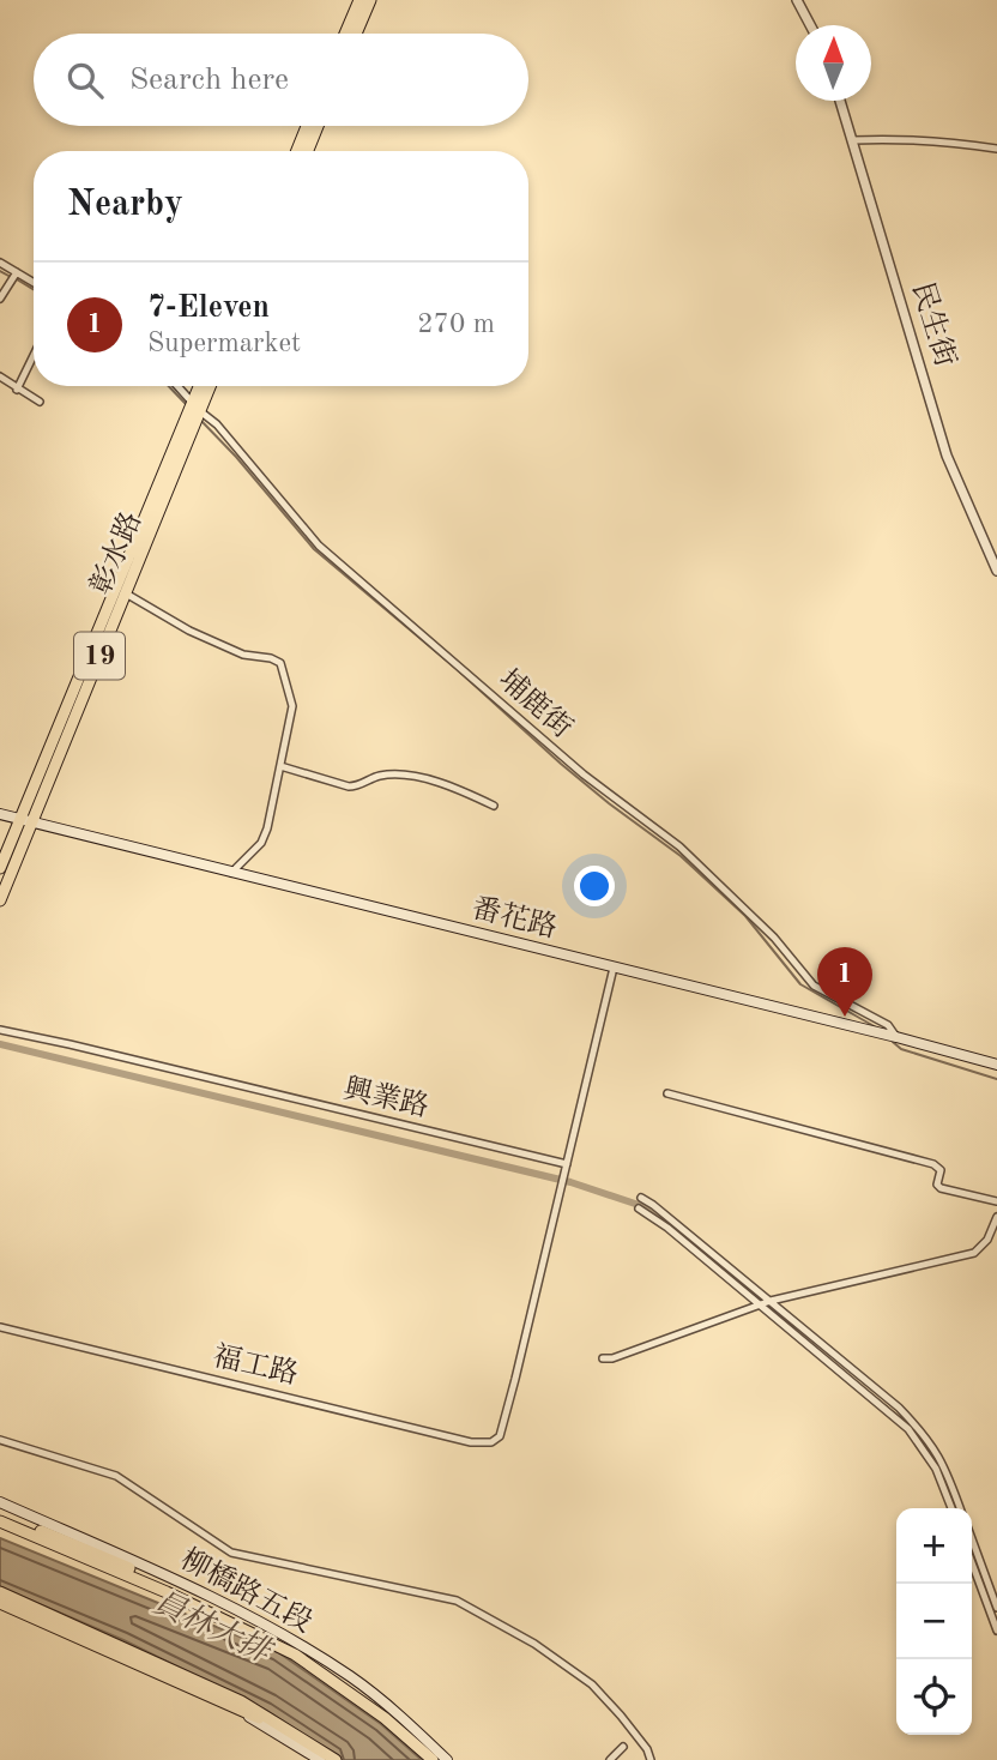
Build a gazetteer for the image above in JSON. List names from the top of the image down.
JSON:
{
  "streets": {
    "main road": [
      "彰水路",
      "19",
      "番花路",
      "柳橋路五段"
    ],
    "street": [
      "民生街",
      "埔鹿街",
      "興業路",
      "福工路"
    ]
  },
  "crossings": [
    ["彰水路", "19"],
    ["彰水路", "埔鹿街"],
    ["彰水路", "番花路"],
    ["19", "埔鹿街"],
    ["埔鹿街", "番花路"],
    ["興業路", "福工路"]
  ],
  "water": ["員林大排"],
  "north": "top",
  "page": {
    "search": "Search here",
    "heading": "Nearby",
    "list": [
      {
        "mark": "1",
        "name": "7-Eleven",
        "note": "Supermarket",
        "value": "270 m"
      }
    ],
    "pins": "1",
    "map_buttons": ["+", "−"]
  }
}
